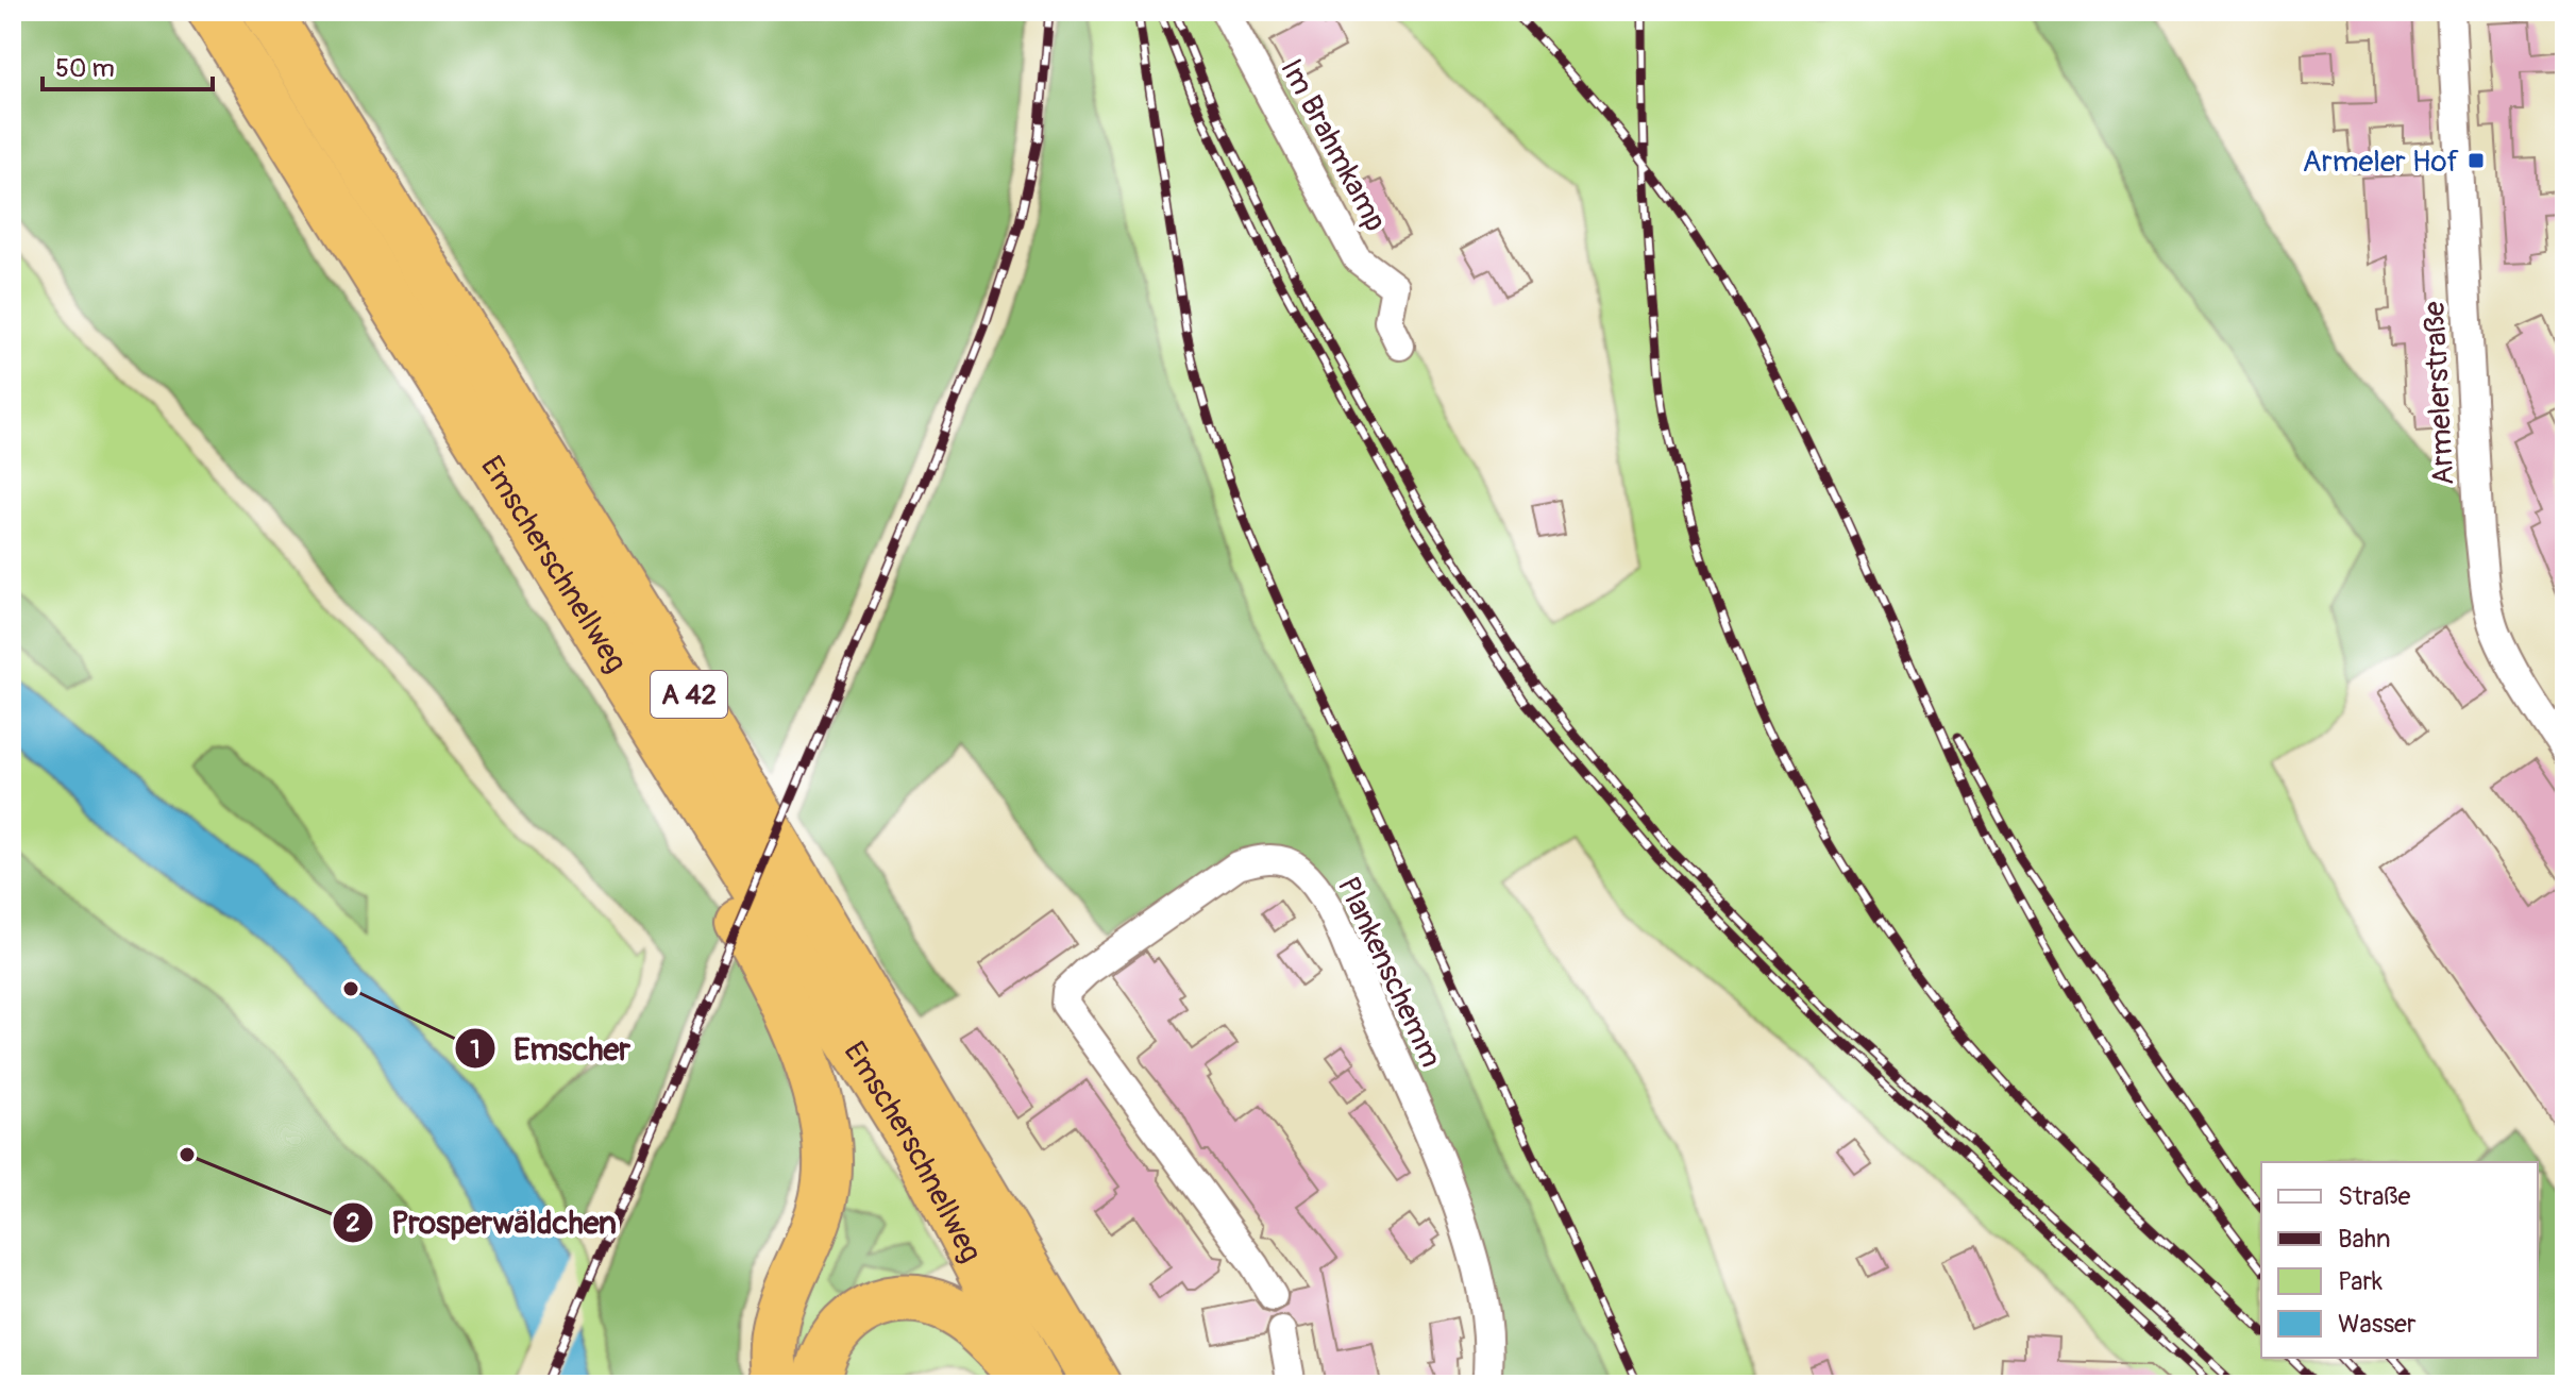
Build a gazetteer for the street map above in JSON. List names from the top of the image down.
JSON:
{
  "streets": {
    "highway": ["Emscherschnellweg", "A 42"],
    "street": ["Im Brahmkamp", "Armelerstraße", "Plankenschemm"]
  },
  "places": {
    "transit": ["Armeler Hof"],
    "other": ["Emscher", "Prosperwäldchen"]
  },
  "legend": [
    "Straße",
    "Bahn",
    "Park",
    "Wasser"
  ],
  "scale_bar": "50 m"
}
